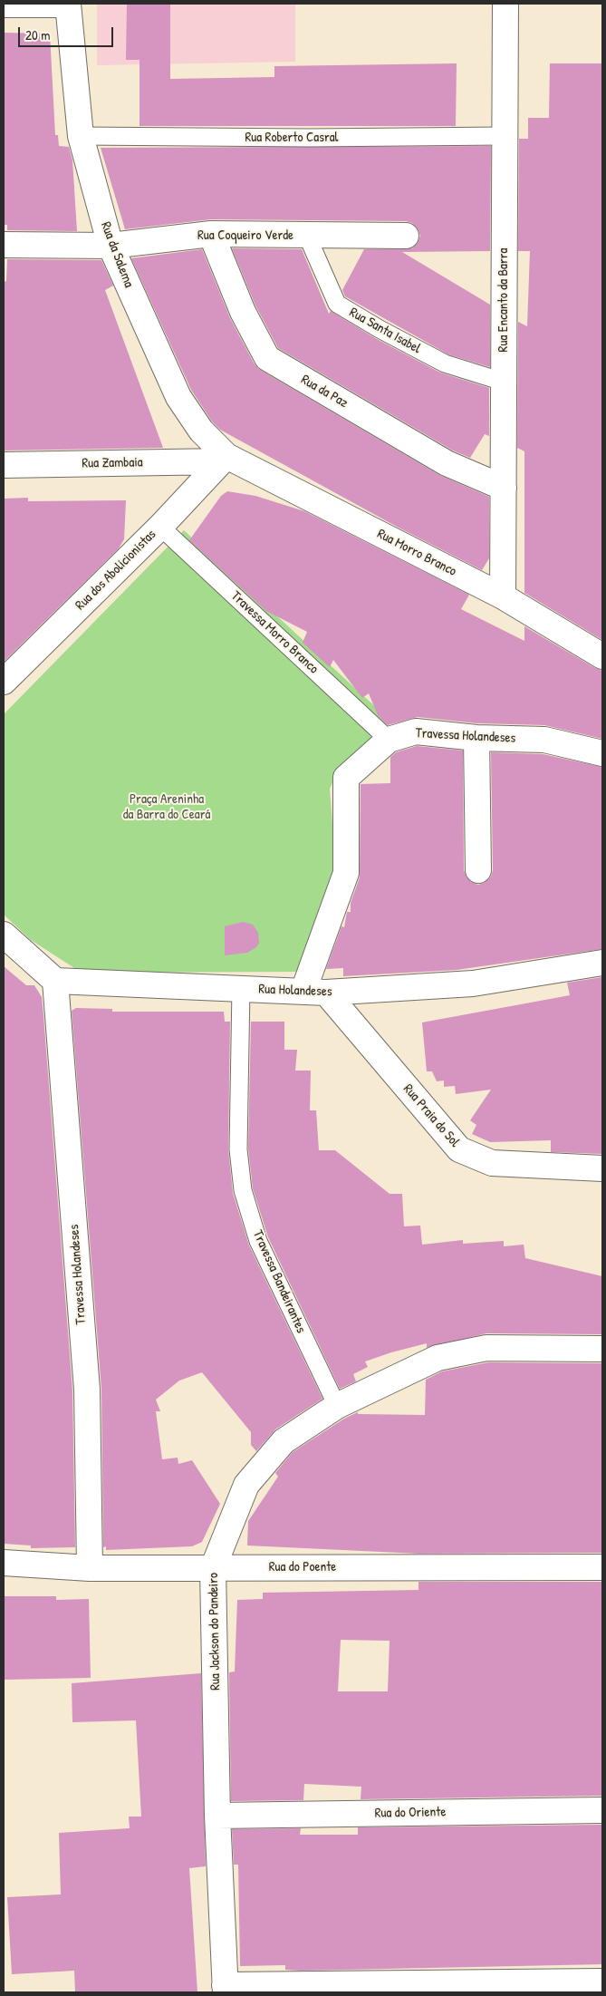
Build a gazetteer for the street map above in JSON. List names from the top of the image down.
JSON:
{
  "streets": {
    "street": [
      "Rua Coqueiro Verde",
      "Rua da Salema",
      "Rua Encanto da Barra",
      "Rua da Paz",
      "Rua Zambaia",
      "Rua Morro Branco",
      "Rua dos Abolicionistas",
      "Travessa Holandeses",
      "Rua Holandeses",
      "Rua Praia do Sol",
      "Rua do Poente",
      "Rua Jackson do Pandeiro",
      "Rua do Oriente"
    ],
    "lane": [
      "Rua Roberto Casral",
      "Rua Santa Isabel",
      "Travessa Morro Branco",
      "Travessa Bandeirantes"
    ]
  },
  "crossings": [
    ["Rua Roberto Casral", "Rua da Salema"],
    ["Rua Roberto Casral", "Rua Encanto da Barra"],
    ["Rua Coqueiro Verde", "Rua da Salema"],
    ["Rua Coqueiro Verde", "Rua Santa Isabel"],
    ["Rua Coqueiro Verde", "Rua da Paz"],
    ["Rua da Salema", "Rua Zambaia"],
    ["Rua da Salema", "Rua Morro Branco"],
    ["Rua da Salema", "Rua dos Abolicionistas"],
    ["Rua Encanto da Barra", "Rua Santa Isabel"],
    ["Rua Encanto da Barra", "Rua da Paz"],
    ["Rua Encanto da Barra", "Rua Morro Branco"],
    ["Rua Zambaia", "Rua Morro Branco"],
    ["Rua Zambaia", "Rua dos Abolicionistas"],
    ["Rua Morro Branco", "Rua dos Abolicionistas"],
    ["Rua dos Abolicionistas", "Travessa Morro Branco"],
    ["Travessa Morro Branco", "Travessa Holandeses"],
    ["Travessa Holandeses", "Rua Holandeses"],
    ["Travessa Holandeses", "Rua Praia do Sol"],
    ["Travessa Holandeses", "Rua do Poente"],
    ["Rua Holandeses", "Rua Praia do Sol"],
    ["Rua Holandeses", "Travessa Bandeirantes"],
    ["Travessa Bandeirantes", "Rua Jackson do Pandeiro"],
    ["Rua do Poente", "Rua Jackson do Pandeiro"],
    ["Rua Jackson do Pandeiro", "Rua do Oriente"]
  ],
  "parks": ["Praça Areninha da Barra do Ceará"],
  "scale_bar": "20 m"
}
